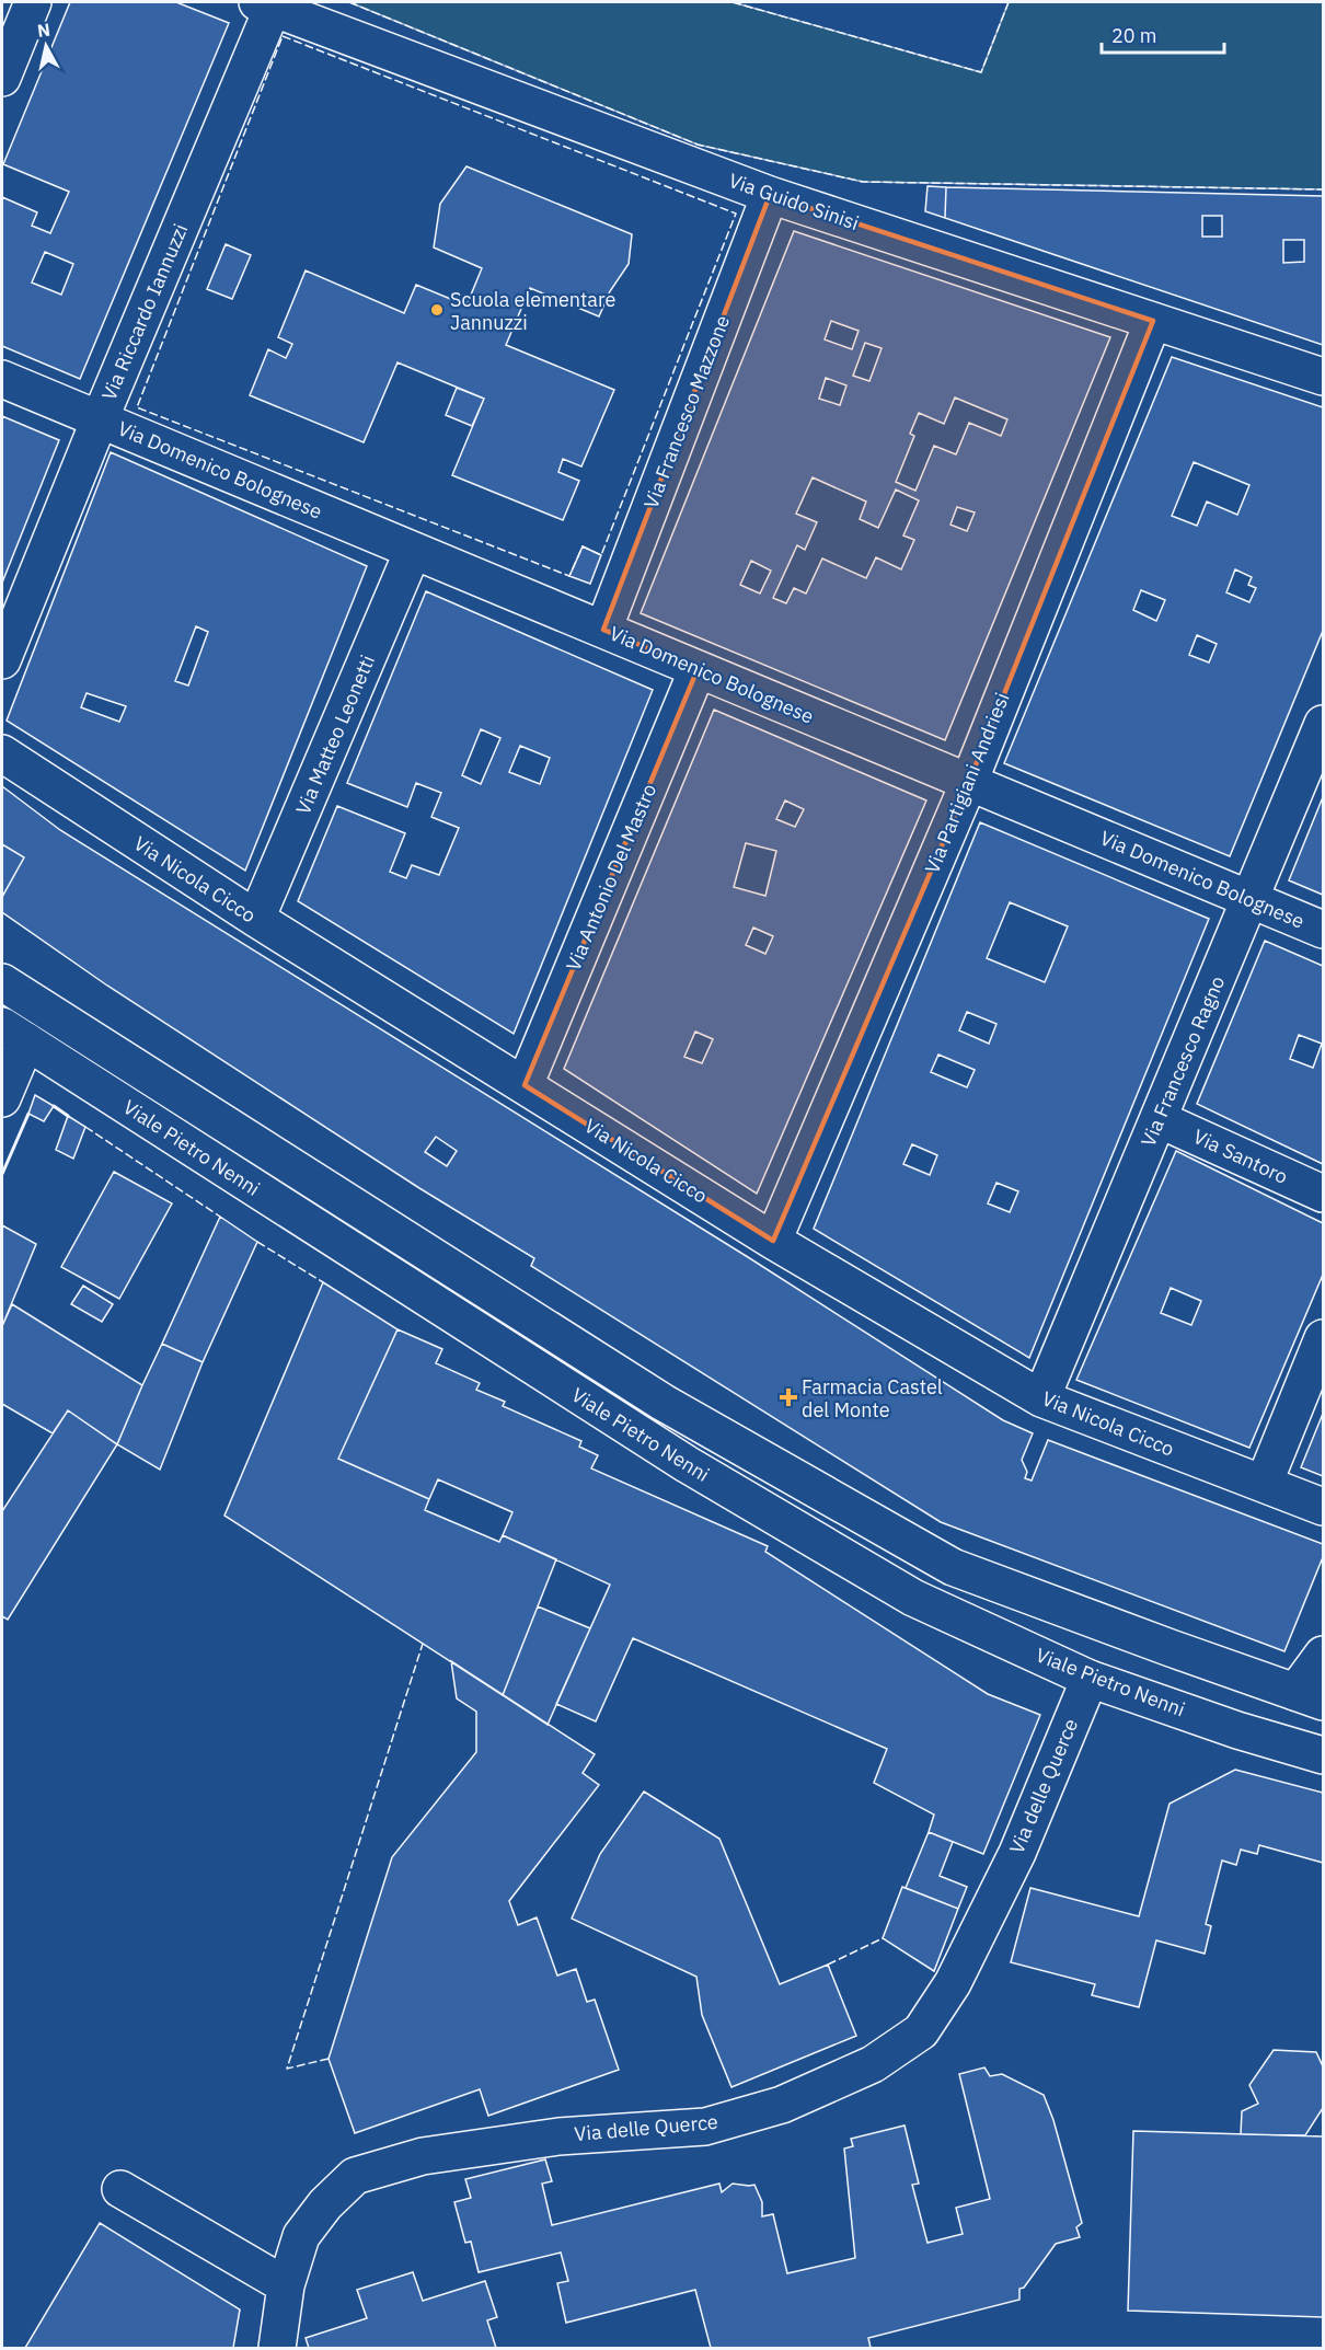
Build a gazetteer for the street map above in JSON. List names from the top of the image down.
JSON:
{
  "streets": {
    "street": [
      "Via Guido Sinisi",
      "Via Riccardo Iannuzzi",
      "Via Francesco Mazzone",
      "Via Domenico Bolognese",
      "Via Matteo Leonetti",
      "Via Partigiani Andriesi",
      "Via Antonio Del Mastro",
      "Via Nicola Cicco",
      "Via Francesco Ragno",
      "Viale Pietro Nenni",
      "Via Santoro",
      "Via delle Querce"
    ]
  },
  "crossings": [
    ["Via Guido Sinisi", "Via Riccardo Iannuzzi"],
    ["Via Guido Sinisi", "Via Francesco Mazzone"],
    ["Via Guido Sinisi", "Via Partigiani Andriesi"],
    ["Via Riccardo Iannuzzi", "Via Domenico Bolognese"],
    ["Via Francesco Mazzone", "Via Domenico Bolognese"],
    ["Via Domenico Bolognese", "Via Matteo Leonetti"],
    ["Via Domenico Bolognese", "Via Partigiani Andriesi"],
    ["Via Domenico Bolognese", "Via Antonio Del Mastro"],
    ["Via Domenico Bolognese", "Via Francesco Ragno"],
    ["Via Matteo Leonetti", "Via Nicola Cicco"],
    ["Via Partigiani Andriesi", "Via Nicola Cicco"],
    ["Via Antonio Del Mastro", "Via Nicola Cicco"],
    ["Via Nicola Cicco", "Via Francesco Ragno"],
    ["Via Francesco Ragno", "Via Santoro"],
    ["Viale Pietro Nenni", "Via delle Querce"]
  ],
  "places": {
    "other": ["Scuola elementare Jannuzzi"],
    "health": ["Farmacia Castel del Monte"]
  },
  "scale_bar": "20 m",
  "north": "top"
}
